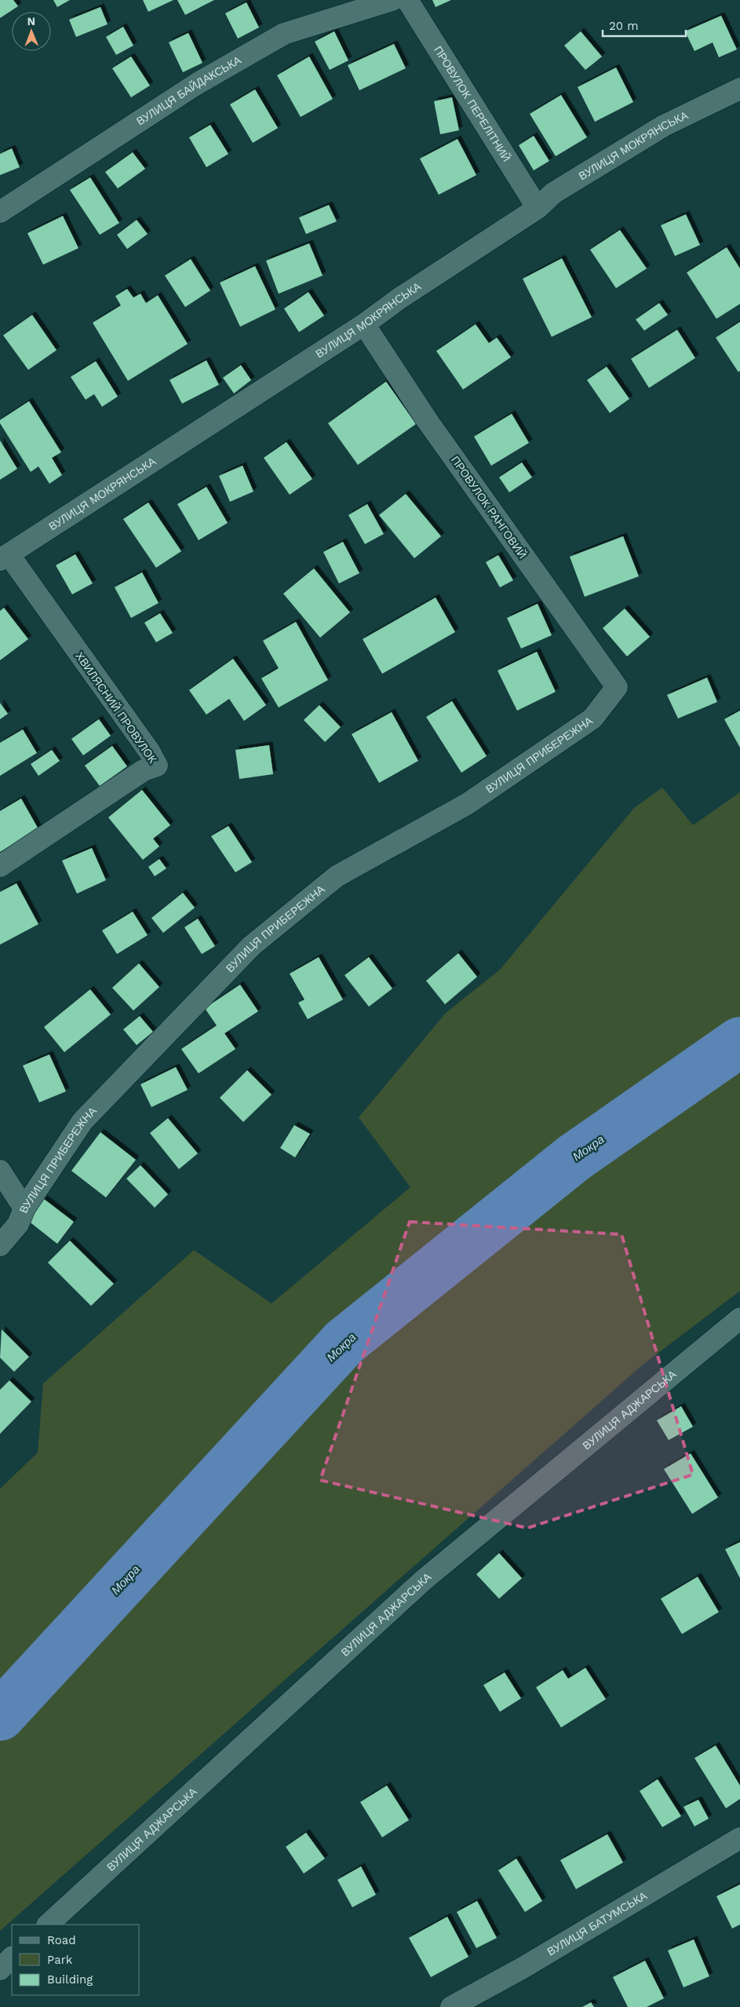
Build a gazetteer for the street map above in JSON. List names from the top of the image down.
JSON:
{
  "streets": {
    "street": [
      "ВУЛИЦЯ БАЙДАКСЬКА",
      "ПРОВУЛОК ПЕРЕЛІТНИЙ",
      "ВУЛИЦЯ МОКРЯНСЬКА",
      "ПРОВУЛОК РАНГОВИЙ",
      "ХВИЛЯСНИЙ ПРОВУЛОК",
      "ВУЛИЦЯ ПРИБЕРЕЖНА",
      "ВУЛИЦЯ АДЖАРСЬКА",
      "ВУЛИЦЯ БАТУМСЬКА"
    ]
  },
  "crossings": [
    ["ПРОВУЛОК ПЕРЕЛІТНИЙ", "ВУЛИЦЯ МОКРЯНСЬКА"],
    ["ВУЛИЦЯ МОКРЯНСЬКА", "ПРОВУЛОК РАНГОВИЙ"],
    ["ВУЛИЦЯ МОКРЯНСЬКА", "ХВИЛЯСНИЙ ПРОВУЛОК"],
    ["ПРОВУЛОК РАНГОВИЙ", "ВУЛИЦЯ ПРИБЕРЕЖНА"]
  ],
  "water": ["Мокра"],
  "legend": ["Road", "Park", "Building"],
  "scale_bar": "20 m",
  "north": "top"
}
